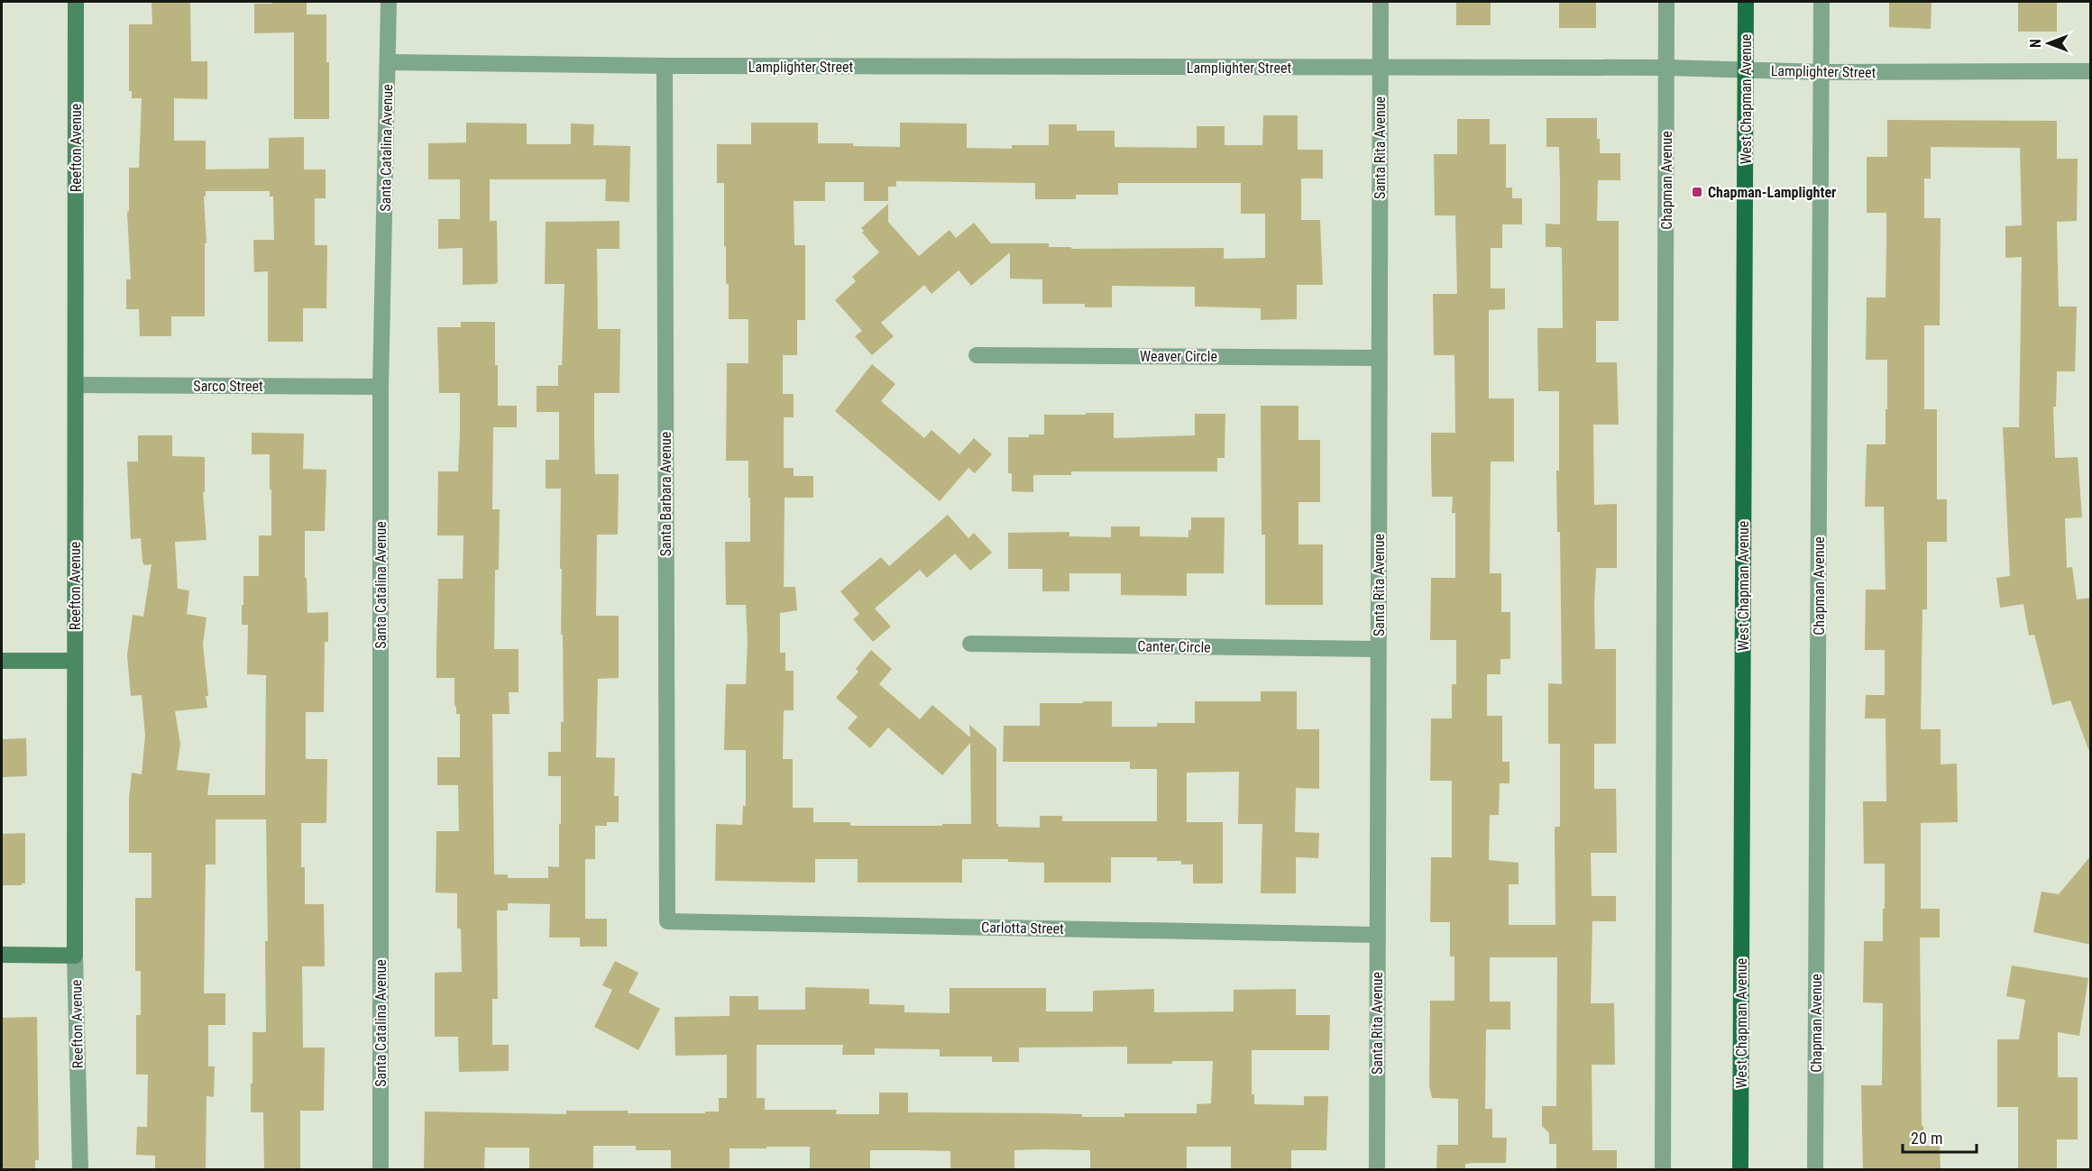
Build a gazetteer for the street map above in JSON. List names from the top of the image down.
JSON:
{
  "streets": {
    "main road": ["West Chapman Avenue"],
    "street": [
      "Lamplighter Street",
      "Reefton Avenue",
      "Santa Catalina Avenue",
      "Santa Rita Avenue",
      "Chapman Avenue",
      "Weaver Circle",
      "Sarco Street",
      "Santa Barbara Avenue",
      "Canter Circle",
      "Carlotta Street"
    ]
  },
  "crossings": [
    ["Lamplighter Street", "West Chapman Avenue"],
    ["Lamplighter Street", "Santa Catalina Avenue"],
    ["Lamplighter Street", "Santa Rita Avenue"],
    ["Lamplighter Street", "Chapman Avenue"],
    ["Lamplighter Street", "Santa Barbara Avenue"],
    ["Reefton Avenue", "Sarco Street"],
    ["Santa Catalina Avenue", "Sarco Street"],
    ["Santa Rita Avenue", "Weaver Circle"],
    ["Santa Rita Avenue", "Canter Circle"],
    ["Santa Rita Avenue", "Carlotta Street"],
    ["Santa Barbara Avenue", "Carlotta Street"]
  ],
  "places": {
    "transit": ["Chapman-Lamplighter"]
  },
  "scale_bar": "20 m",
  "north": "left"
}
